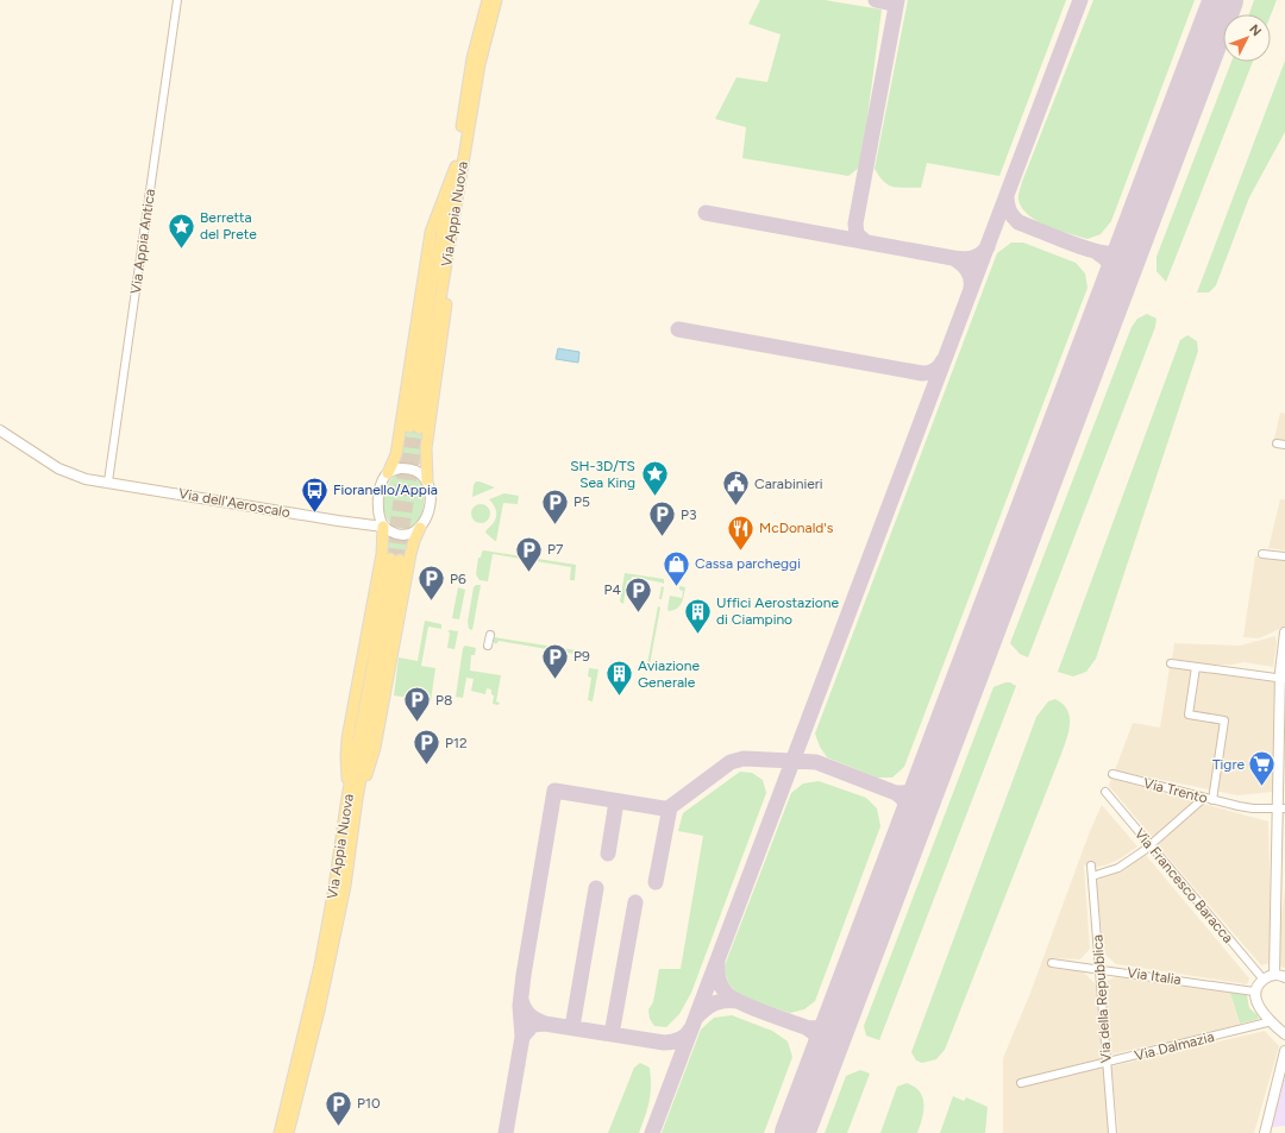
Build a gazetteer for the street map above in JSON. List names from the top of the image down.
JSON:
{
  "streets": {
    "main road": ["Via Appia Nuova"],
    "street": [
      "Via Appia Antica",
      "Via dell'Aeroscalo",
      "Via Trento",
      "Via Francesco Baracca",
      "Via Italia",
      "Via della Repubblica",
      "Via Dalmazia"
    ]
  },
  "crossings": [
    ["Via Appia Antica", "Via dell'Aeroscalo"],
    ["Via Italia", "Via della Repubblica"],
    ["Via della Repubblica", "Via Dalmazia"]
  ],
  "places": {
    "place": ["Berretta del Prete", "SH-3D/TS Sea King"],
    "public building": ["Carabinieri"],
    "bus stop": ["Fioranello/Appia"],
    "parking": [
      "P5",
      "P3",
      "P7",
      "P6",
      "P4",
      "P9",
      "P8",
      "P12",
      "P10"
    ],
    "restaurant": ["McDonald's"],
    "shop": ["Cassa parcheggi"],
    "building": ["Uffici Aerostazione di Ciampino", "Aviazione Generale"],
    "supermarket": ["Tigre"]
  },
  "north": "top right"
}
